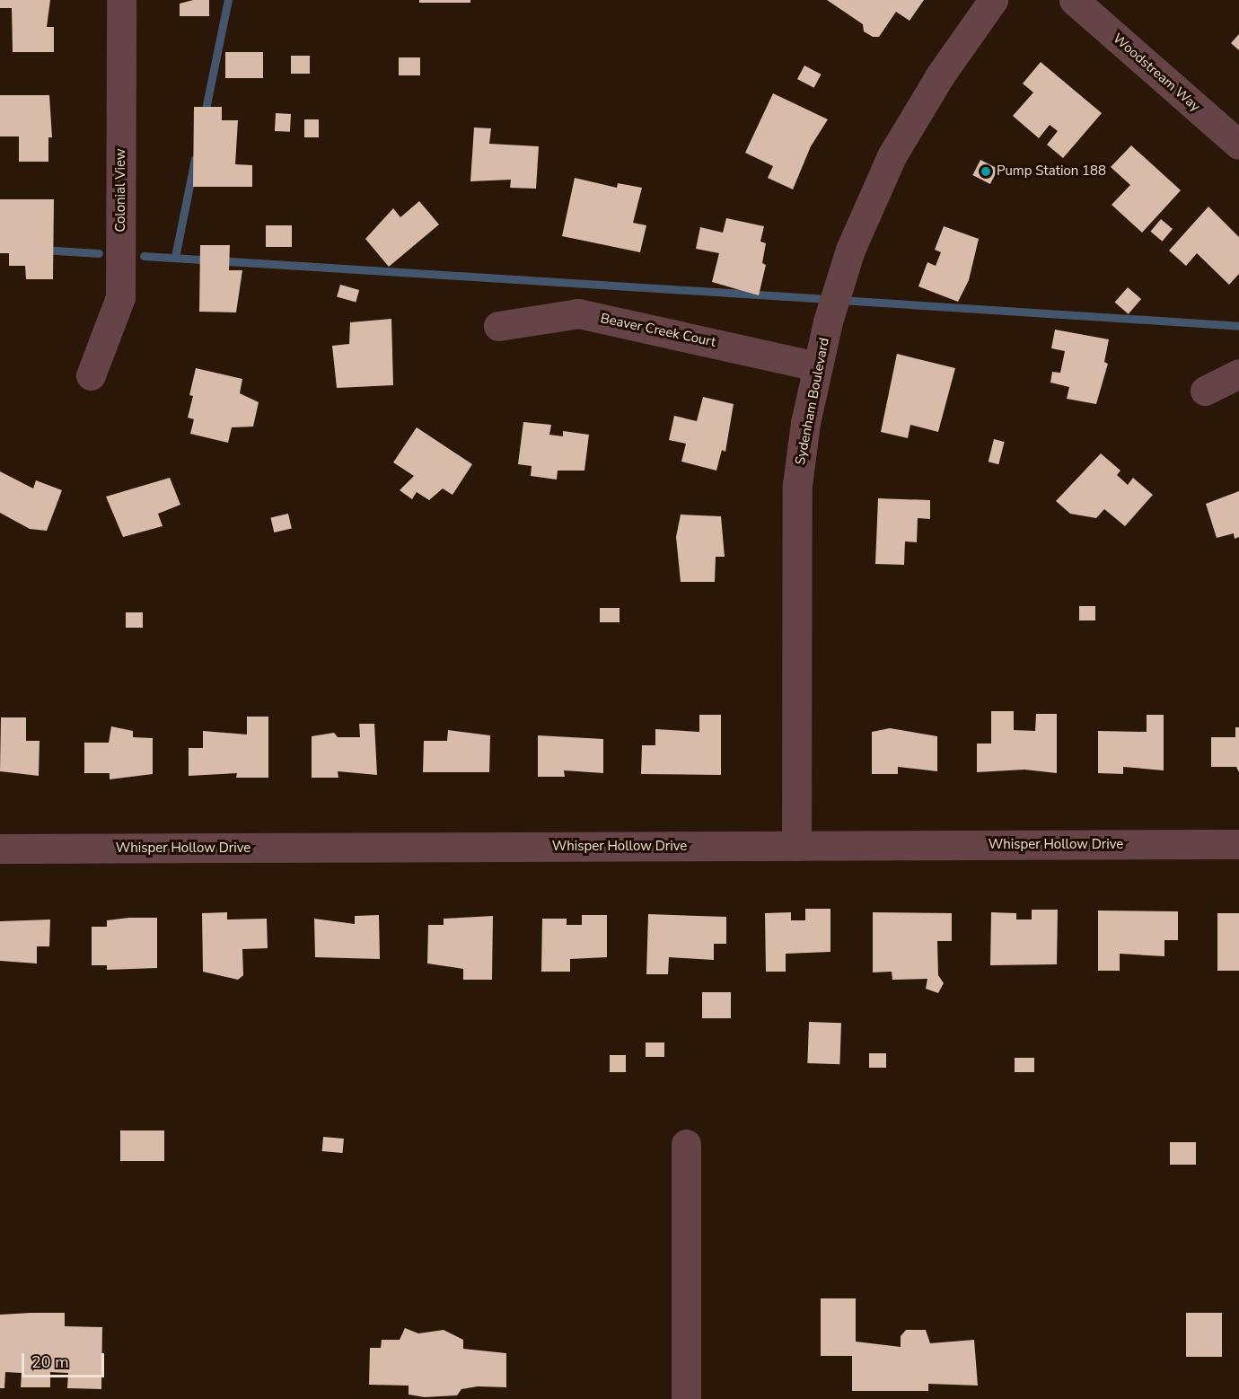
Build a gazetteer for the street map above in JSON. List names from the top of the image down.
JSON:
{
  "streets": {
    "street": [
      "Woodstream Way",
      "Colonial View",
      "Beaver Creek Court",
      "Sydenham Boulevard",
      "Whisper Hollow Drive"
    ]
  },
  "crossings": [
    ["Beaver Creek Court", "Sydenham Boulevard"],
    ["Sydenham Boulevard", "Whisper Hollow Drive"]
  ],
  "places": ["Pump Station 188"],
  "scale_bar": "20 m"
}
